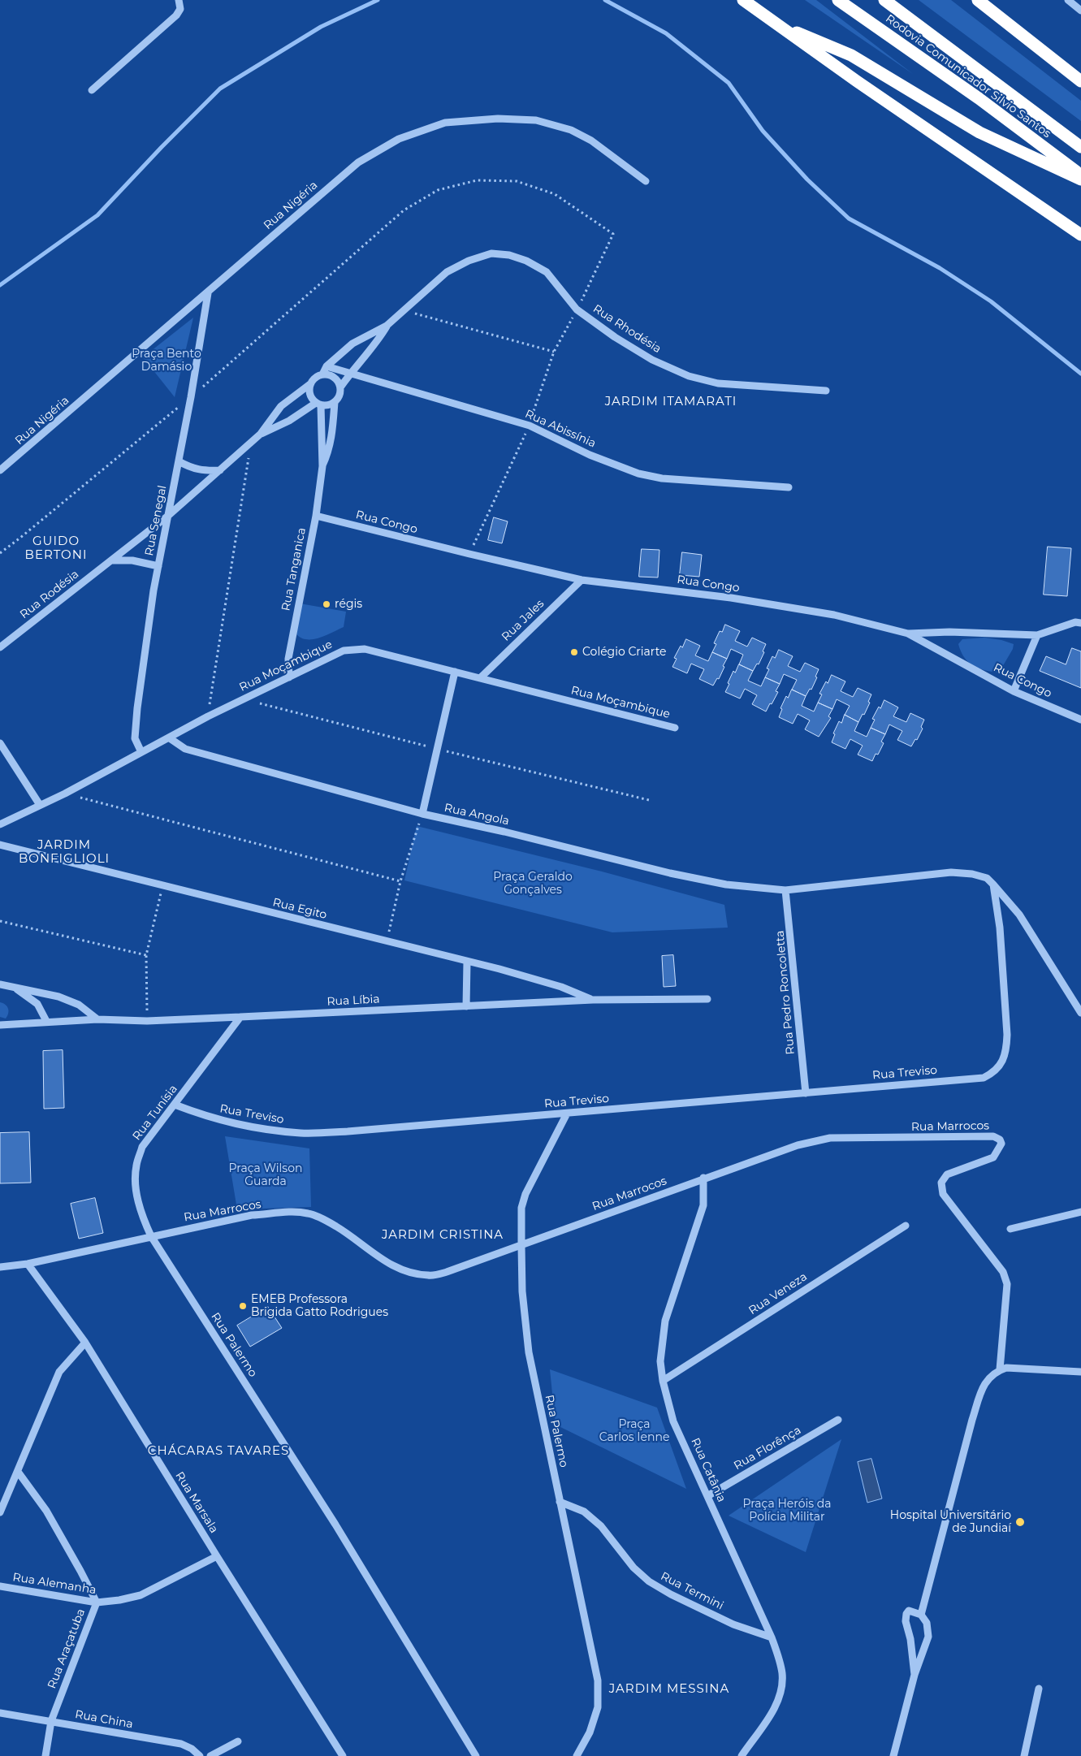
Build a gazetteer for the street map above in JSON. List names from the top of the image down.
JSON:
{
  "streets": {
    "highway": ["Rodovia Comunicador Silvio Santos"],
    "street": [
      "Rua Nigéria",
      "Rua Rhodésia",
      "Rua Abissínia",
      "Rua Senegal",
      "Rua Congo",
      "Rua Tanganica",
      "Rua Rodésia",
      "Rua Jales",
      "Rua Moçambique",
      "Rua Angola",
      "Rua Egito",
      "Rua Pedro Roncoletta",
      "Rua Líbia",
      "Rua Treviso",
      "Rua Tunísia",
      "Rua Marrocos",
      "Rua Veneza",
      "Rua Palermo",
      "Rua Florênça",
      "Rua Catânia",
      "Rua Marsala",
      "Rua Alemanha",
      "Rua Termini",
      "Rua Araçatuba",
      "Rua China"
    ]
  },
  "crossings": [
    ["Rua Nigéria", "Rua Senegal"],
    ["Rua Senegal", "Rua Rodésia"],
    ["Rua Senegal", "Rua Moçambique"],
    ["Rua Congo", "Rua Tanganica"],
    ["Rua Congo", "Rua Jales"],
    ["Rua Tanganica", "Rua Rodésia"],
    ["Rua Tanganica", "Rua Moçambique"],
    ["Rua Jales", "Rua Moçambique"],
    ["Rua Moçambique", "Rua Angola"],
    ["Rua Angola", "Rua Pedro Roncoletta"],
    ["Rua Angola", "Rua Treviso"],
    ["Rua Egito", "Rua Líbia"],
    ["Rua Pedro Roncoletta", "Rua Treviso"],
    ["Rua Líbia", "Rua Tunísia"],
    ["Rua Treviso", "Rua Tunísia"],
    ["Rua Treviso", "Rua Palermo"],
    ["Rua Tunísia", "Rua Marrocos"],
    ["Rua Tunísia", "Rua Palermo"],
    ["Rua Marrocos", "Rua Palermo"],
    ["Rua Marrocos", "Rua Catânia"],
    ["Rua Marrocos", "Rua Marsala"],
    ["Rua Veneza", "Rua Catânia"],
    ["Rua Palermo", "Rua Termini"],
    ["Rua Florênça", "Rua Catânia"],
    ["Rua Catânia", "Rua Termini"],
    ["Rua Marsala", "Rua Alemanha"],
    ["Rua Alemanha", "Rua Araçatuba"],
    ["Rua Araçatuba", "Rua China"]
  ],
  "districts": [
    "JARDIM ITAMARATI",
    "GUIDO BERTONI",
    "JARDIM BONFIGLIOLI",
    "JARDIM CRISTINA",
    "CHÁCARAS TAVARES",
    "JARDIM MESSINA"
  ],
  "parks": [
    "Praça Bento Damásio",
    "Praça Geraldo Gonçalves",
    "Praça Wilson Guarda",
    "Praça Carlos Ienne",
    "Praça Heróis da Polícia Militar"
  ],
  "places": [
    "régis",
    "Colégio Criarte",
    "EMEB Professora Brigida Gatto Rodrigues",
    "Hospital Universitário de Jundiaí"
  ]
}
